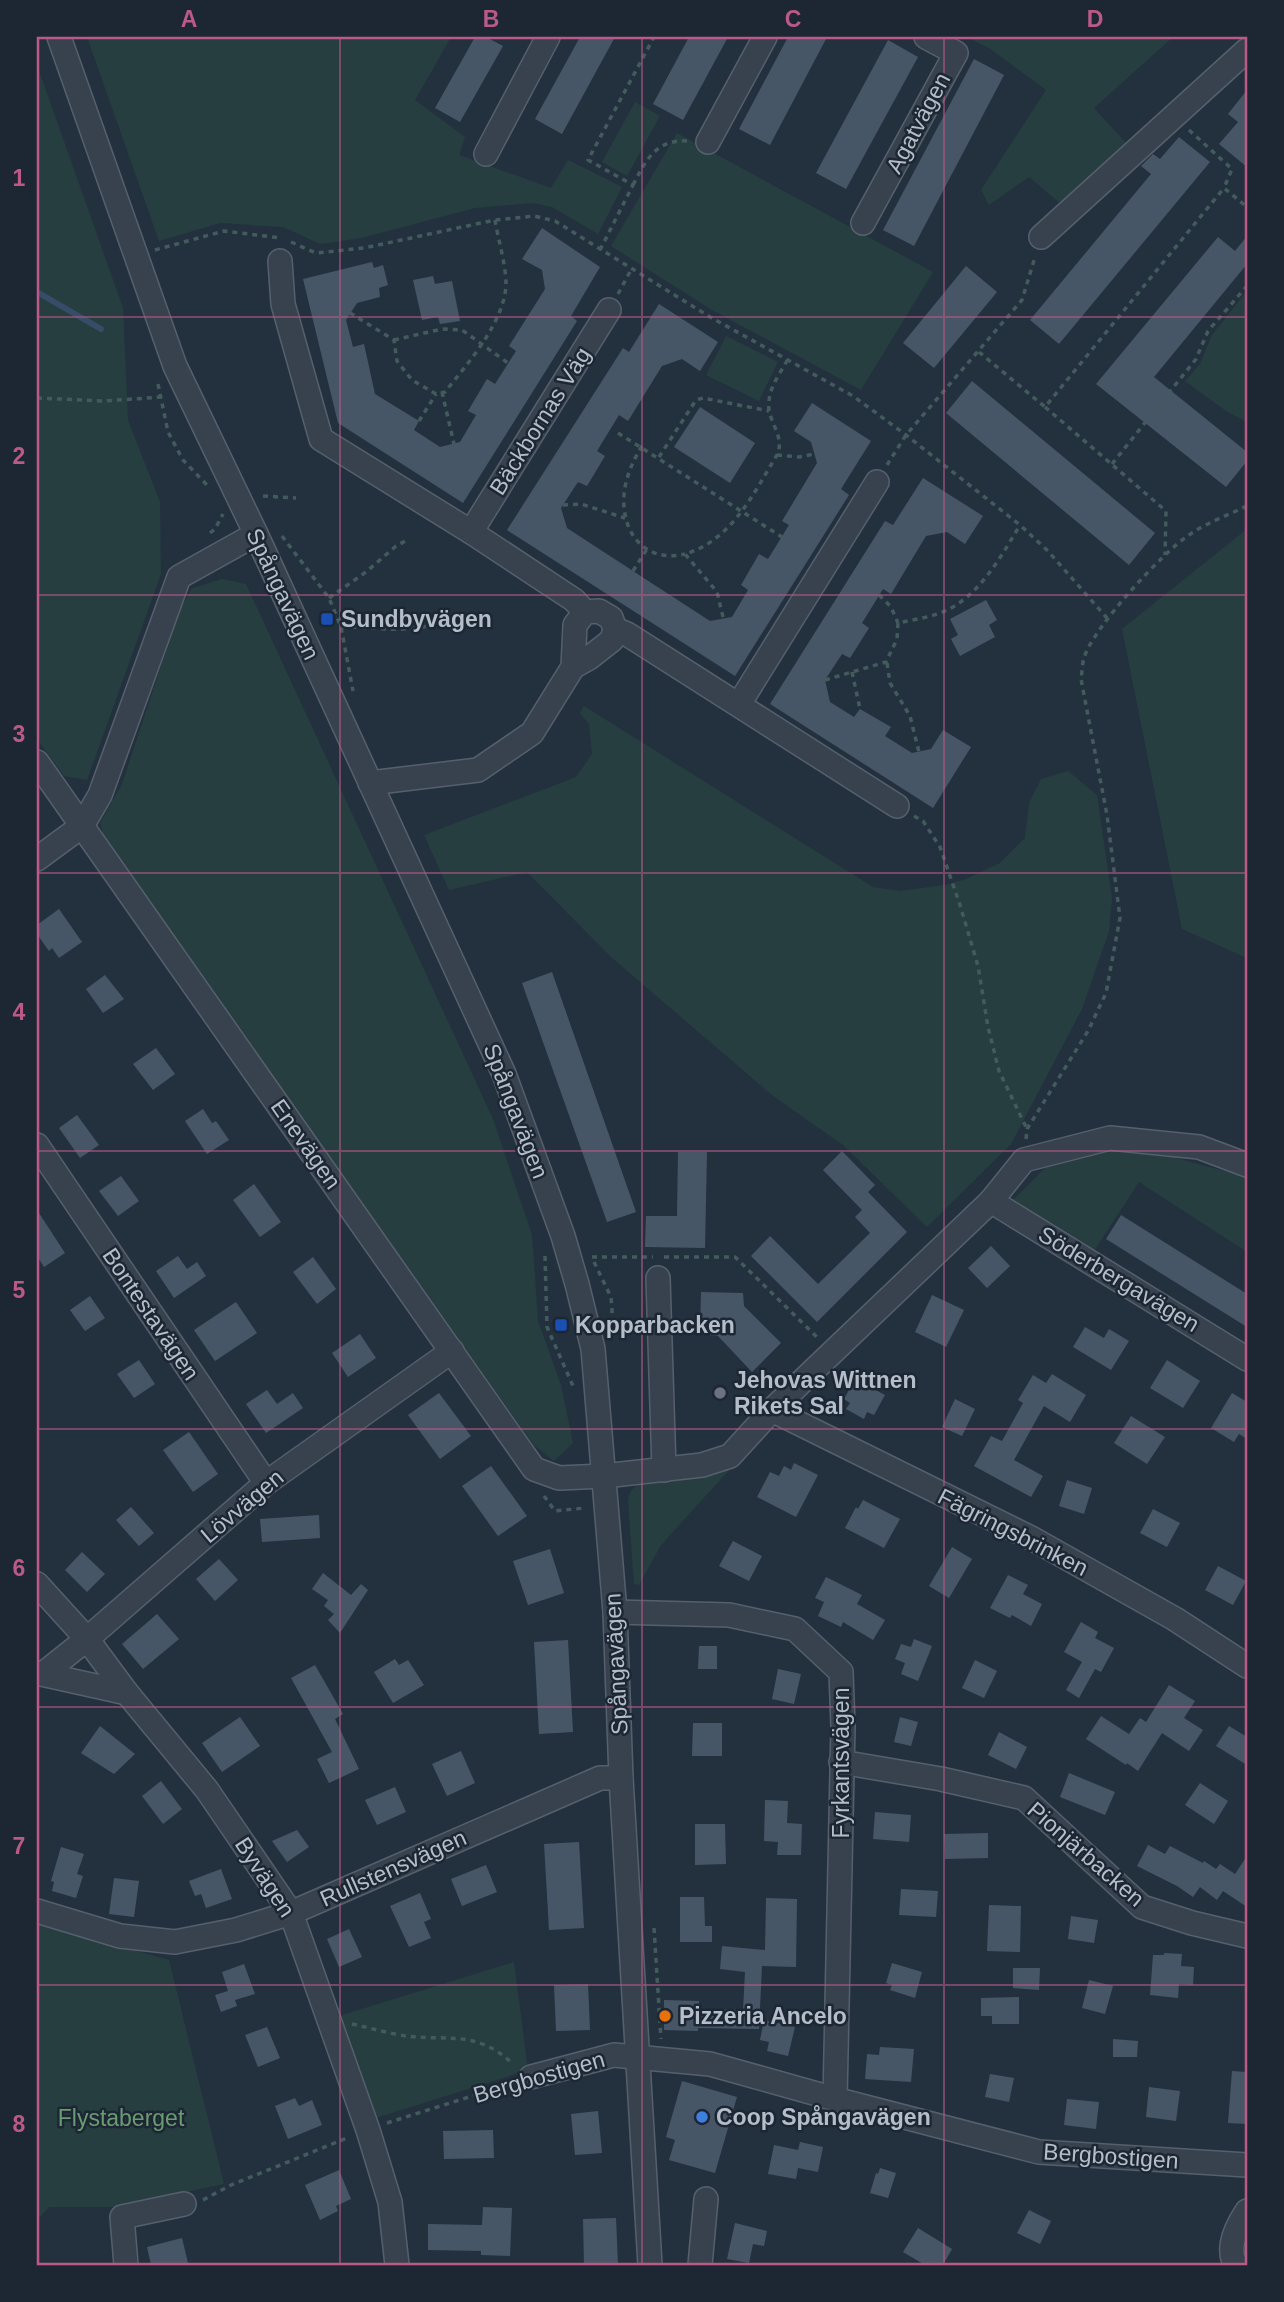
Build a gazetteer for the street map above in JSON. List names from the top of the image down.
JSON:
{
  "streets": {
    "street": [
      "Agatvägen",
      "Bäckbornas Väg",
      "Spångavägen",
      "Enevägen",
      "Söderbergavägen",
      "Bontestavägen",
      "Lövvägen",
      "Fägringsbrinken",
      "Fyrkantsvägen",
      "Pionjärbacken",
      "Rullstensvägen",
      "Byvägen",
      "Bergbostigen"
    ]
  },
  "crossings": [
    ["Spångavägen", "Enevägen"],
    ["Spångavägen", "Fyrkantsvägen"],
    ["Spångavägen", "Rullstensvägen"],
    ["Spångavägen", "Bergbostigen"],
    ["Enevägen", "Lövvägen"],
    ["Bontestavägen", "Lövvägen"],
    ["Lövvägen", "Byvägen"],
    ["Fyrkantsvägen", "Pionjärbacken"],
    ["Fyrkantsvägen", "Bergbostigen"],
    ["Rullstensvägen", "Byvägen"],
    ["Byvägen", "Bergbostigen"]
  ],
  "parks": ["Flystaberget"],
  "places": {
    "transit": ["Sundbyvägen", "Kopparbacken"],
    "other": ["Jehovas Wittnen Rikets Sal", "Pizzeria Ancelo", "Coop Spångavägen"]
  },
  "grid": {
    "columns": [
      "A",
      "B",
      "C",
      "D"
    ],
    "rows": [
      "1",
      "2",
      "3",
      "4",
      "5",
      "6",
      "7",
      "8"
    ]
  }
}
